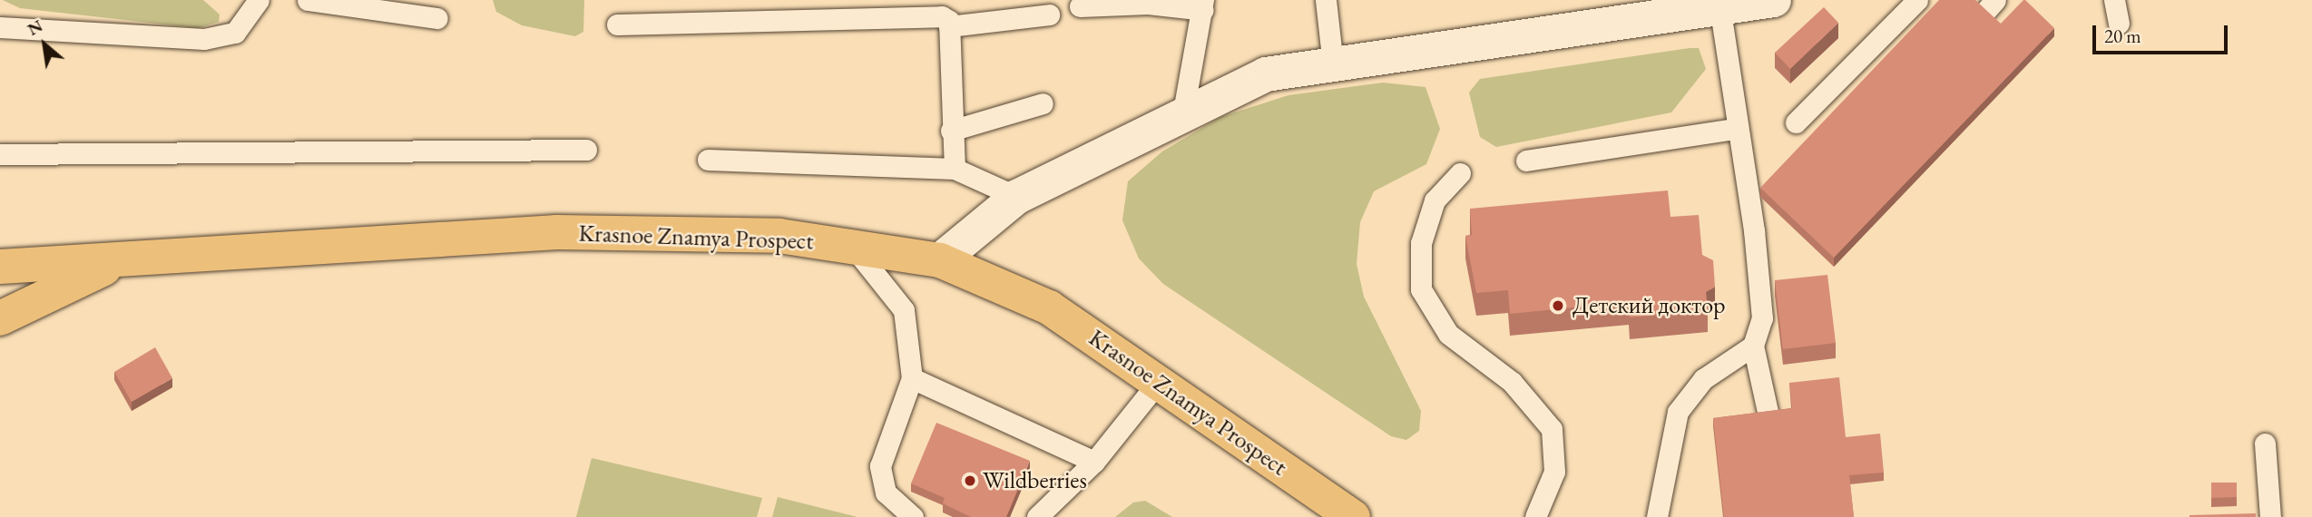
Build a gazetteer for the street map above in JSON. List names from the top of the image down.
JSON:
{
  "streets": {
    "main road": ["Krasnoe Znamya Prospect"]
  },
  "places": ["Детский доктор", "Wildberries"],
  "scale_bar": "20 m",
  "north": "top left"
}
